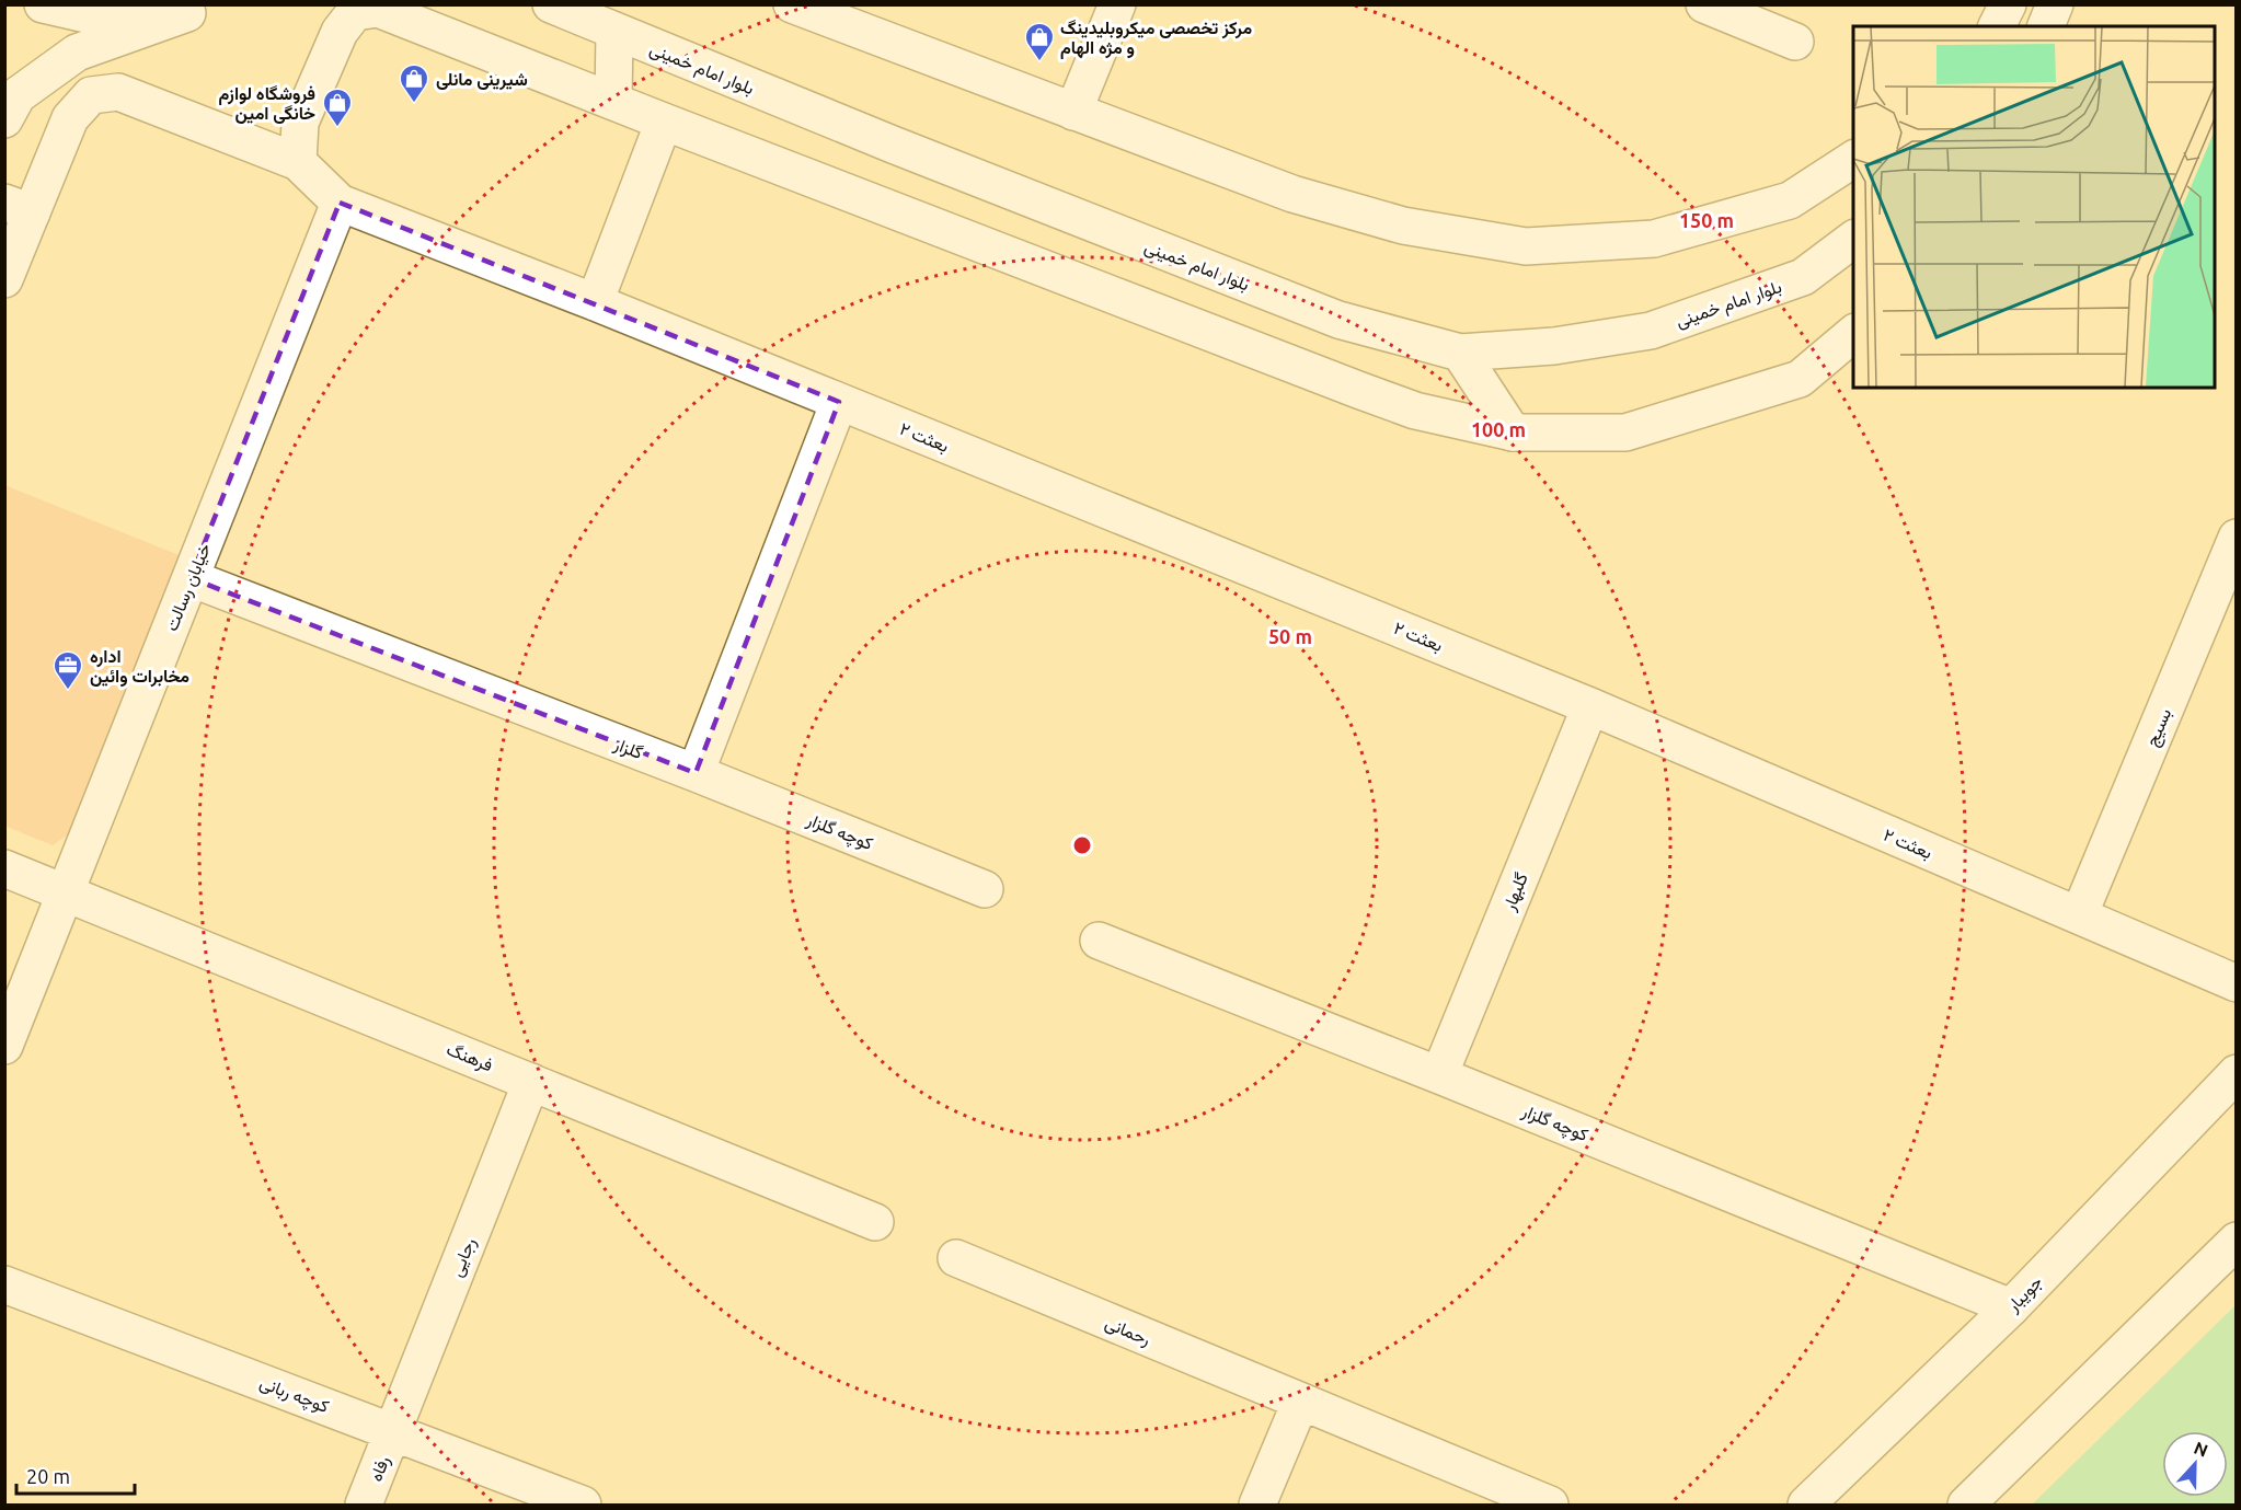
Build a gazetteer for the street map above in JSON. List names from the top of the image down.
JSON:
{
  "streets": {
    "street": [
      "بلوار امام خمینی",
      "بعثت ۲",
      "خیابان رسالت",
      "بسیج",
      "گلزار",
      "کوچه گلزار",
      "گلبهار",
      "فرهنگ",
      "رجایی",
      "جویبار",
      "رحمانی",
      "کوچه ربانی",
      "رفاه"
    ]
  },
  "crossings": [
    ["بعثت ۲", "خیابان رسالت"],
    ["بعثت ۲", "بسیج"],
    ["بعثت ۲", "گلبهار"],
    ["خیابان رسالت", "گلزار"],
    ["خیابان رسالت", "فرهنگ"],
    ["گلزار", "کوچه گلزار"],
    ["کوچه گلزار", "گلبهار"],
    ["کوچه گلزار", "جویبار"],
    ["فرهنگ", "رجایی"],
    ["رجایی", "کوچه ربانی"],
    ["رجایی", "رفاه"],
    ["کوچه ربانی", "رفاه"]
  ],
  "places": {
    "shop": ["مرکز تخصصی میکروبلیدینگ و مژه الهام", "شیرینی مانلی", "فروشگاه لوازم خانگی امین"],
    "office": ["اداره مخابرات وائین"]
  },
  "scale_bar": "20 m",
  "north": "top",
  "rings": ["150 m", "100 m", "50 m"]
}
